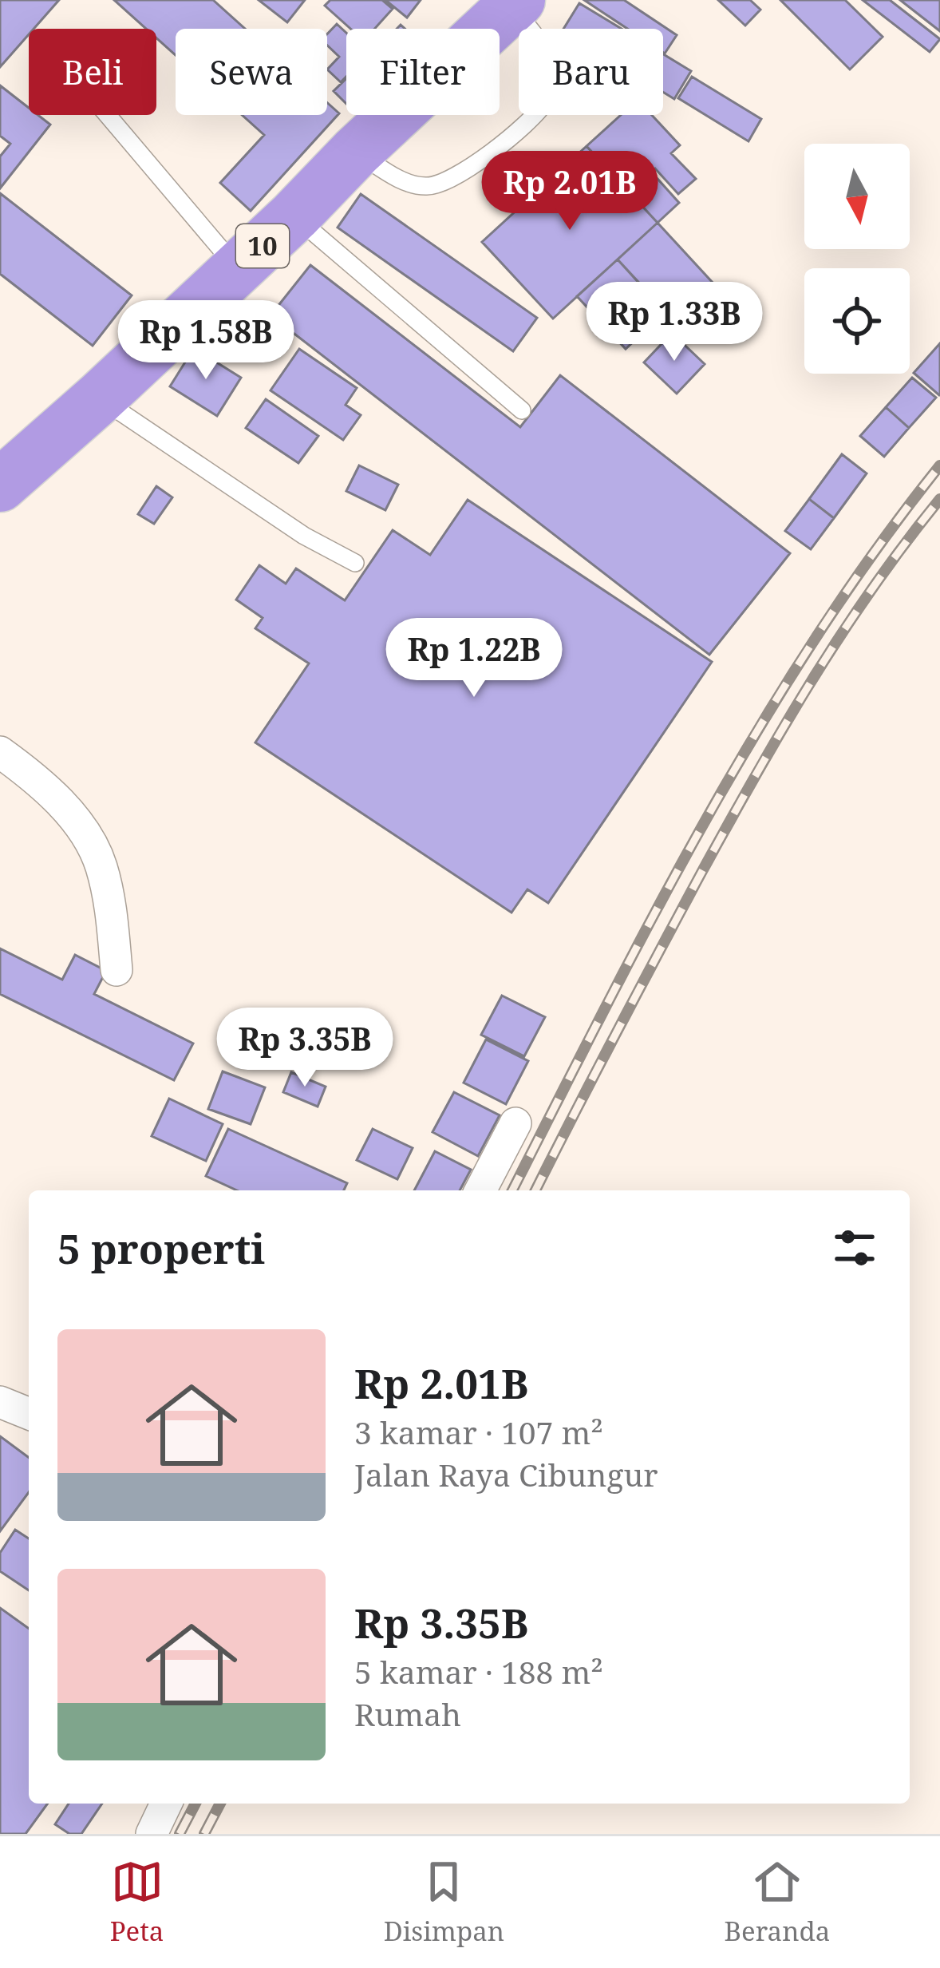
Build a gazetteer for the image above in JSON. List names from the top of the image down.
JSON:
{
  "streets": {
    "highway": ["10"]
  },
  "north": "bottom",
  "page": {
    "chip": [
      "Beli",
      "Sewa",
      "Filter",
      "Baru"
    ],
    "price": [
      "Rp 2.01B",
      "Rp 1.33B",
      "Rp 1.58B",
      "Rp 1.22B",
      "Rp 3.35B"
    ],
    "heading": "5 properti",
    "list": [
      {
        "name": "Rp 2.01B",
        "note": "3 kamar · 107 m² · Jalan Raya Cibungur"
      },
      {
        "name": "Rp 3.35B",
        "note": "5 kamar · 188 m² · Rumah"
      }
    ],
    "tabs": ["Peta", "Disimpan", "Beranda"]
  }
}
